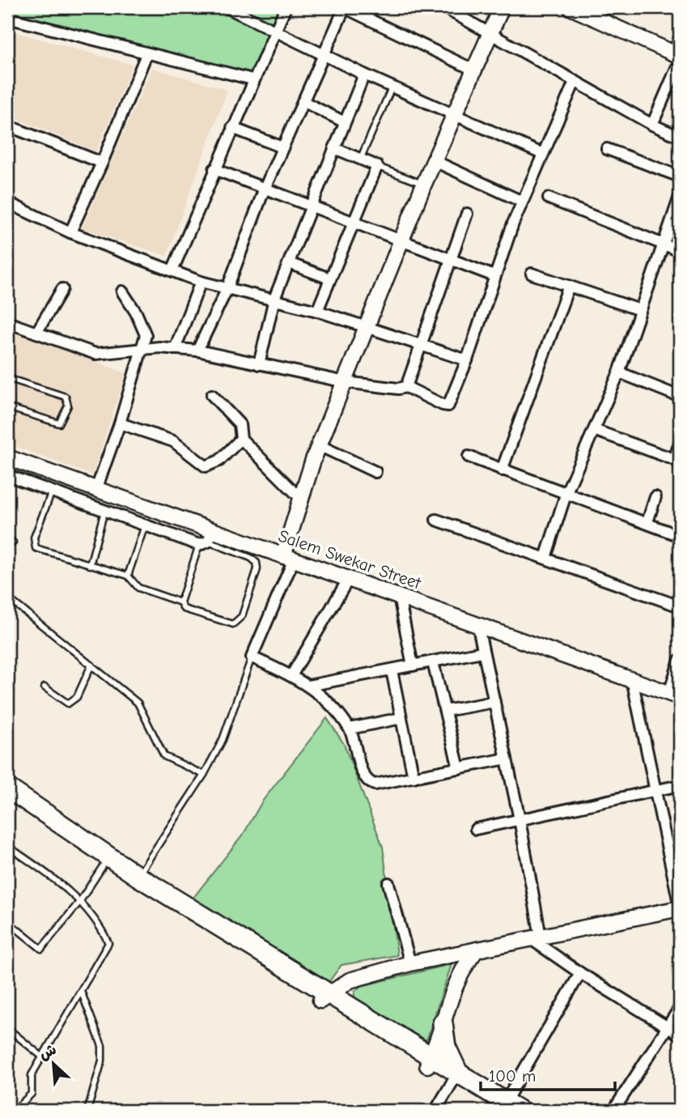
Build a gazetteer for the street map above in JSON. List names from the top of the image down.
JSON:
{
  "streets": {
    "street": ["Salem Swekar Street"]
  },
  "scale_bar": "100 m",
  "north": "top left"
}
